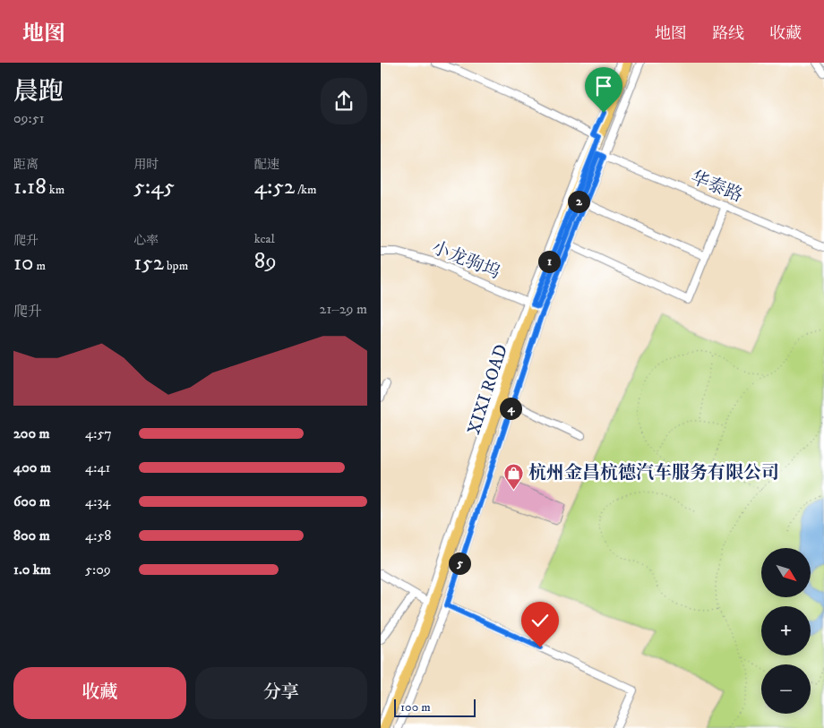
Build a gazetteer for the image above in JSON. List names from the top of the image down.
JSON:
{
  "streets": {
    "main road": ["XIXI ROAD"],
    "street": ["华泰路", "小龙驹坞"]
  },
  "crossings": [
    ["华泰路", "XIXI ROAD"],
    ["小龙驹坞", "XIXI ROAD"]
  ],
  "places": {
    "shop": ["杭州金昌杭德汽车服务有限公司"]
  },
  "scale_bar": "100 m",
  "north": "bottom right",
  "page": {
    "header": "地图",
    "nav": ["地图", "路线", "收藏"],
    "heading": ["晨跑", "09:51"],
    "stats": [
      ["距离", "1.18 km"],
      ["用时", "5:45"],
      ["配速", "4:52 /km"],
      ["爬升", "10 m"],
      ["心率", "152 bpm"],
      ["kcal", "89"]
    ],
    "pins": [
      "2",
      "1",
      "4",
      "5"
    ],
    "chart": ["爬升", "21–29 m"],
    "list": [
      {
        "name": "200 m",
        "note": "4:57"
      },
      {
        "name": "400 m",
        "note": "4:41"
      },
      {
        "name": "600 m",
        "note": "4:34"
      },
      {
        "name": "800 m",
        "note": "4:58"
      },
      {
        "name": "1.0 km",
        "note": "5:09"
      }
    ],
    "map_buttons": ["+", "−"],
    "buttons": ["收藏", "分享"],
    "scale": "100 m"
  }
}
